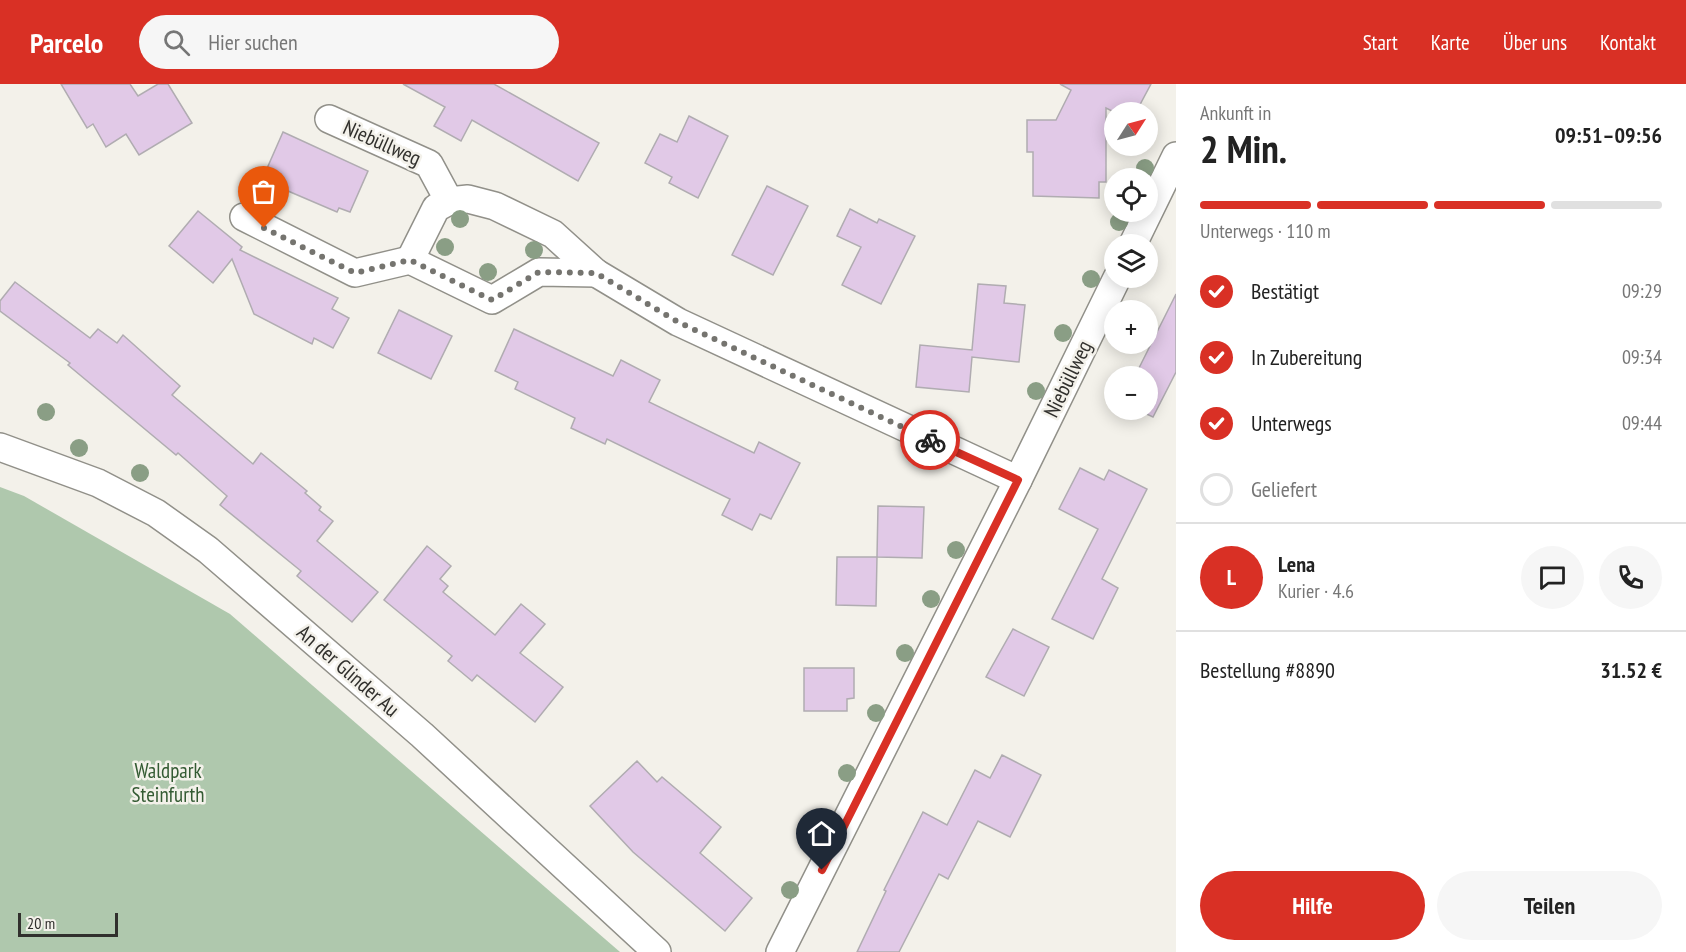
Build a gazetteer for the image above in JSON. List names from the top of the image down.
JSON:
{
  "streets": {
    "street": ["Niebüllweg", "An der Glinder Au"]
  },
  "parks": ["Waldpark Steinfurth"],
  "scale_bar": "20 m",
  "north": "top right",
  "page": {
    "header": "Parcelo",
    "search": "Hier suchen",
    "nav": [
      "Start",
      "Karte",
      "Über uns",
      "Kontakt"
    ],
    "heading": ["2 Min.", "Ankunft in", "09:51–09:56"],
    "panel": [
      "Lena",
      "Kurier · 4.6",
      "Bestellung #8890",
      "31.52 €"
    ],
    "map_buttons": ["+", "−"],
    "bar": "Unterwegs · 110 m",
    "list": [
      ["Bestätigt", "09:29"],
      ["In Zubereitung", "09:34"],
      ["Unterwegs", "09:44"],
      "Geliefert"
    ],
    "round": "L",
    "buttons": ["Hilfe", "Teilen"],
    "scale": "20 m"
  }
}
